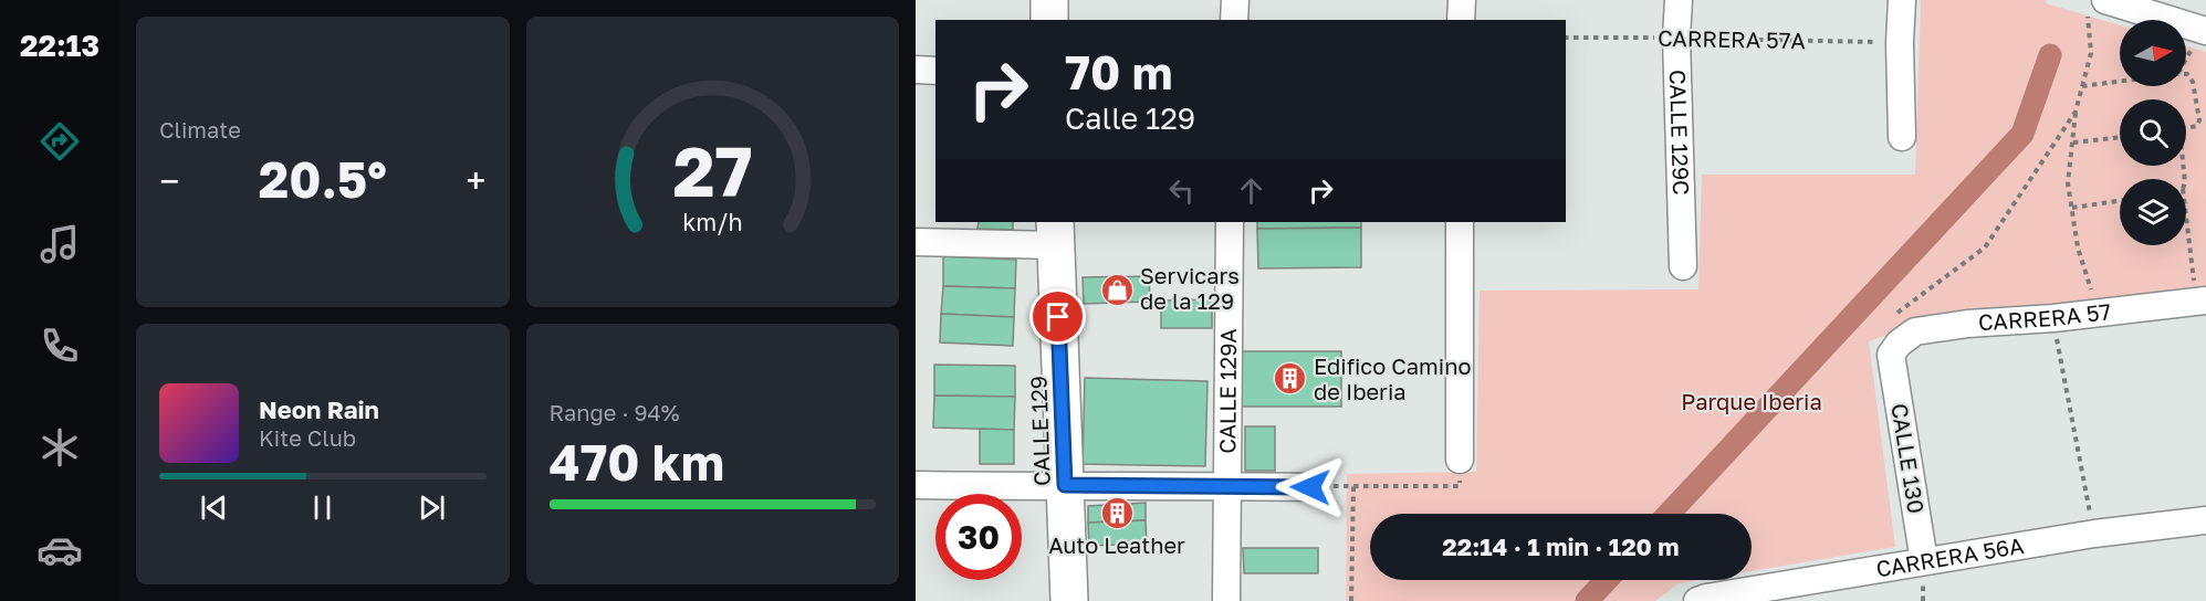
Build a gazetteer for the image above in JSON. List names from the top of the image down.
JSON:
{
  "streets": {
    "main road": ["CALLE 129"],
    "street": [
      "CALLE 129C",
      "CARRERA 57",
      "CALLE 129A",
      "CALLE 130",
      "CARRERA 56A"
    ],
    "path": ["CARRERA 57A"]
  },
  "crossings": [
    ["CARRERA 57A", "CALLE 129C"],
    ["CARRERA 57", "CALLE 130"],
    ["CALLE 130", "CARRERA 56A"]
  ],
  "parks": ["Parque Iberia"],
  "places": {
    "shop": ["Servicars de la 129"],
    "building": ["Edifico Camino de Iberia", "Auto Leather"]
  },
  "north": "right",
  "page": {
    "tabs": "22:13",
    "tile": [
      "Climate",
      ["Range · 94%", "470 km"]
    ],
    "turn": ["70 m", "Calle 129"],
    "heat": ["−", "20.5°", "+"],
    "song": ["Neon Rain", "Kite Club"],
    "limit": "30",
    "trip": "22:14 · 1 min · 120 m",
    "gauge": ["27", "km/h"]
  }
}
